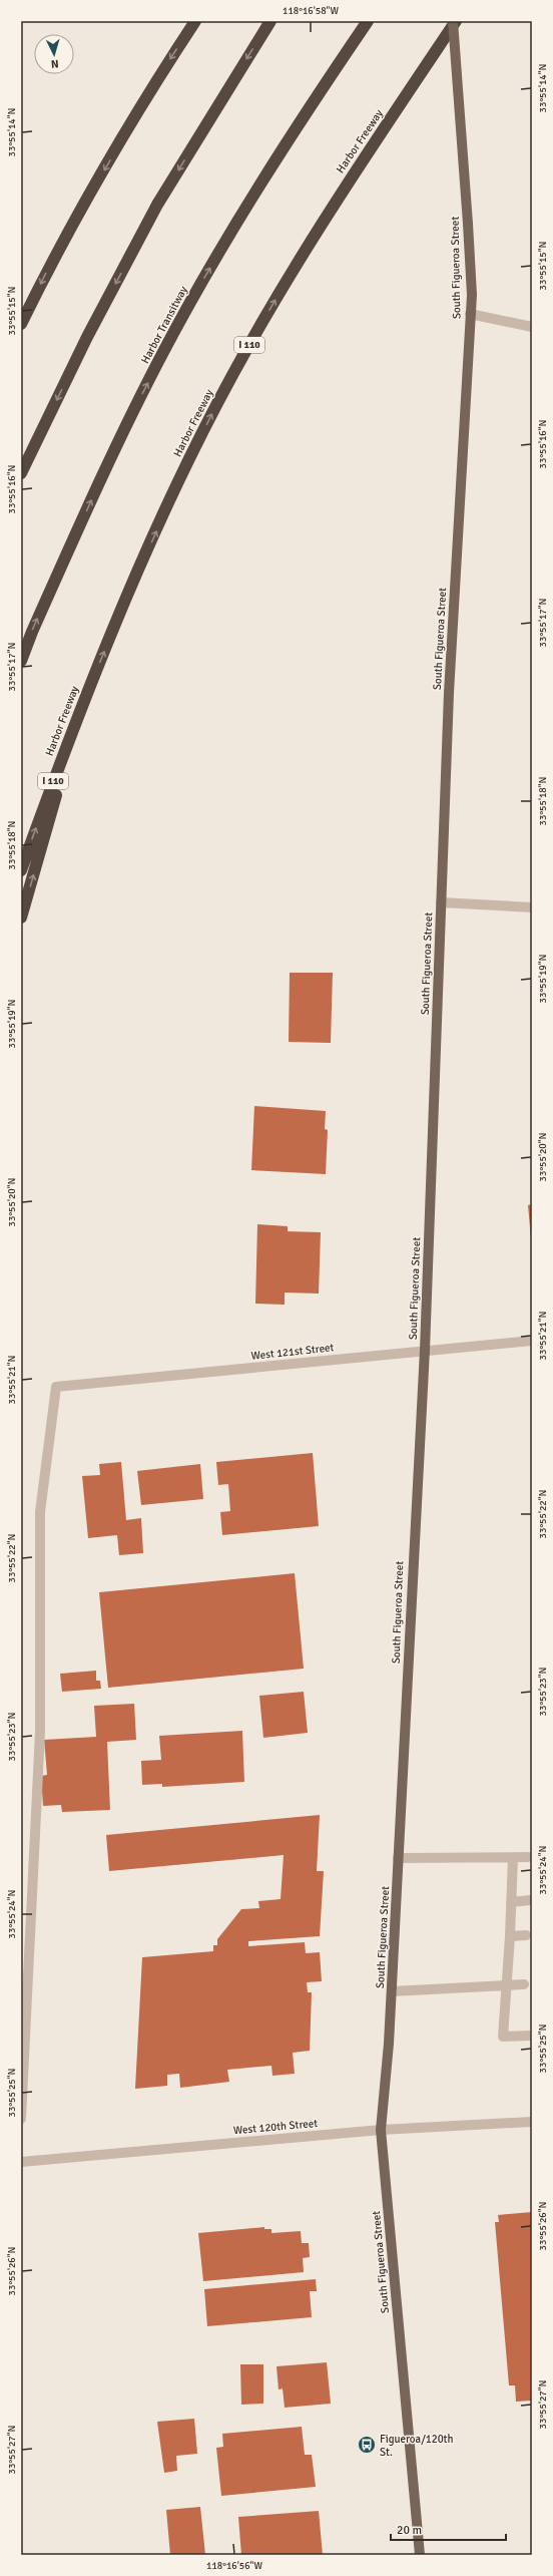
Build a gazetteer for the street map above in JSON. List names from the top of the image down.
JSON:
{
  "streets": {
    "highway": ["Harbor Freeway", "Harbor Transitway", "I 110"],
    "main road": ["South Figueroa Street"],
    "street": ["West 121st Street", "West 120th Street"]
  },
  "crossings": [
    ["Harbor Freeway", "South Figueroa Street"],
    ["South Figueroa Street", "West 121st Street"],
    ["South Figueroa Street", "West 120th Street"]
  ],
  "one_way": ["Harbor Freeway"],
  "places": {
    "bus stop": ["Figueroa/120th St."]
  },
  "scale_bar": "20 m",
  "north": "bottom",
  "coordinates": [
    "118°16'58\"W",
    "33°55'14\"N",
    "33°55'15\"N",
    "33°55'16\"N",
    "33°55'17\"N",
    "33°55'18\"N",
    "33°55'19\"N",
    "33°55'20\"N",
    "33°55'21\"N",
    "33°55'22\"N",
    "33°55'23\"N",
    "33°55'24\"N",
    "33°55'25\"N",
    "33°55'26\"N",
    "33°55'27\"N",
    "118°16'56\"W"
  ]
}
